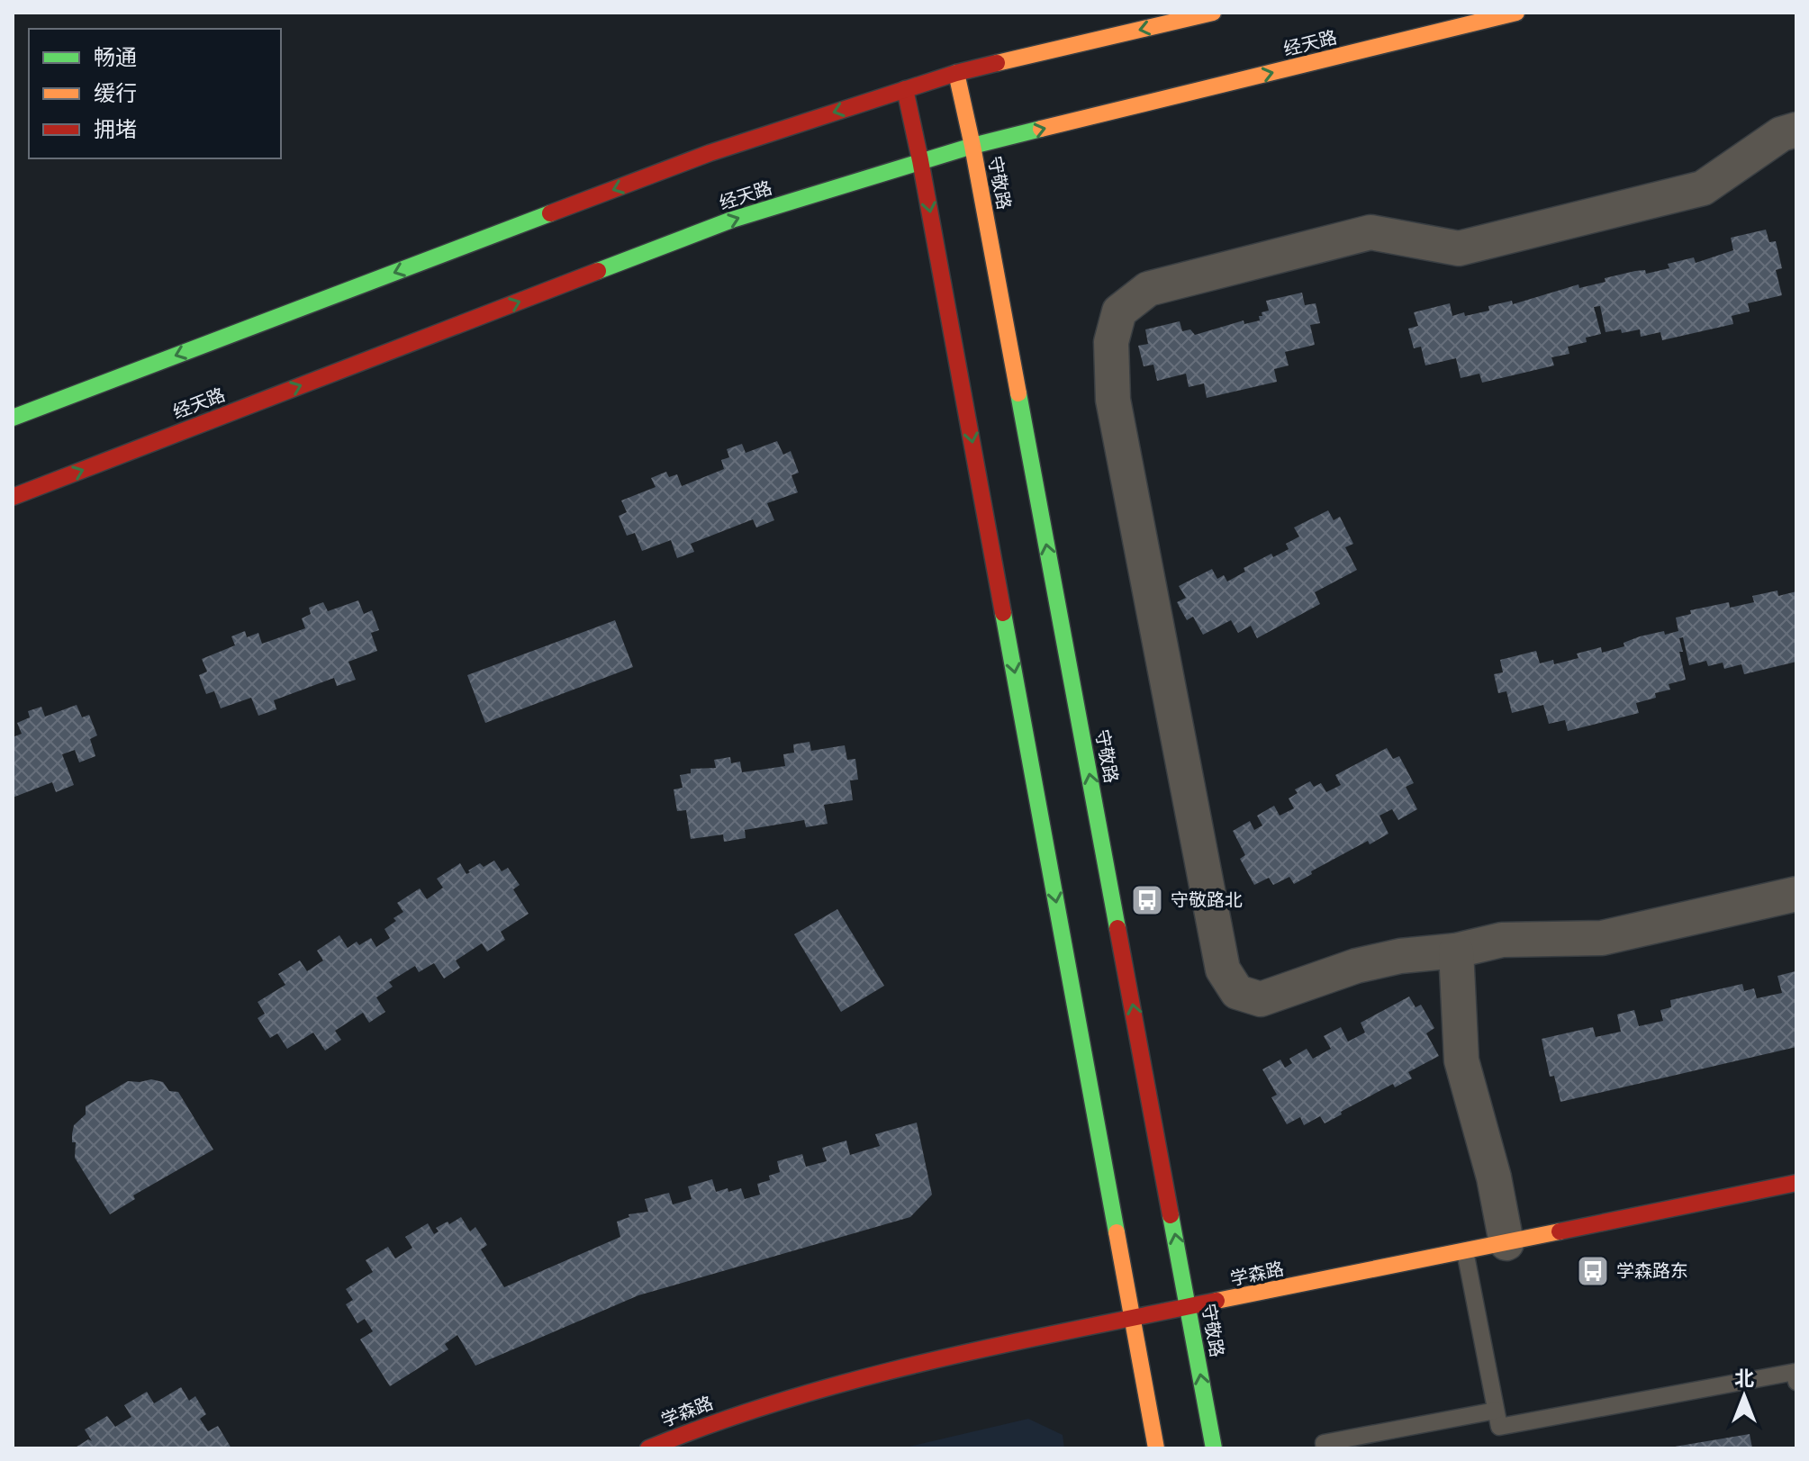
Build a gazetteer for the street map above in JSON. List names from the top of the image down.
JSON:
{
  "streets": {
    "main road": ["经天路", "守敬路", "学森路"]
  },
  "crossings": [
    ["经天路", "守敬路"],
    ["守敬路", "学森路"]
  ],
  "places": {
    "bus stop": ["守敬路北", "学森路东"]
  },
  "legend": ["畅通", "缓行", "拥堵"],
  "north": "top"
}
